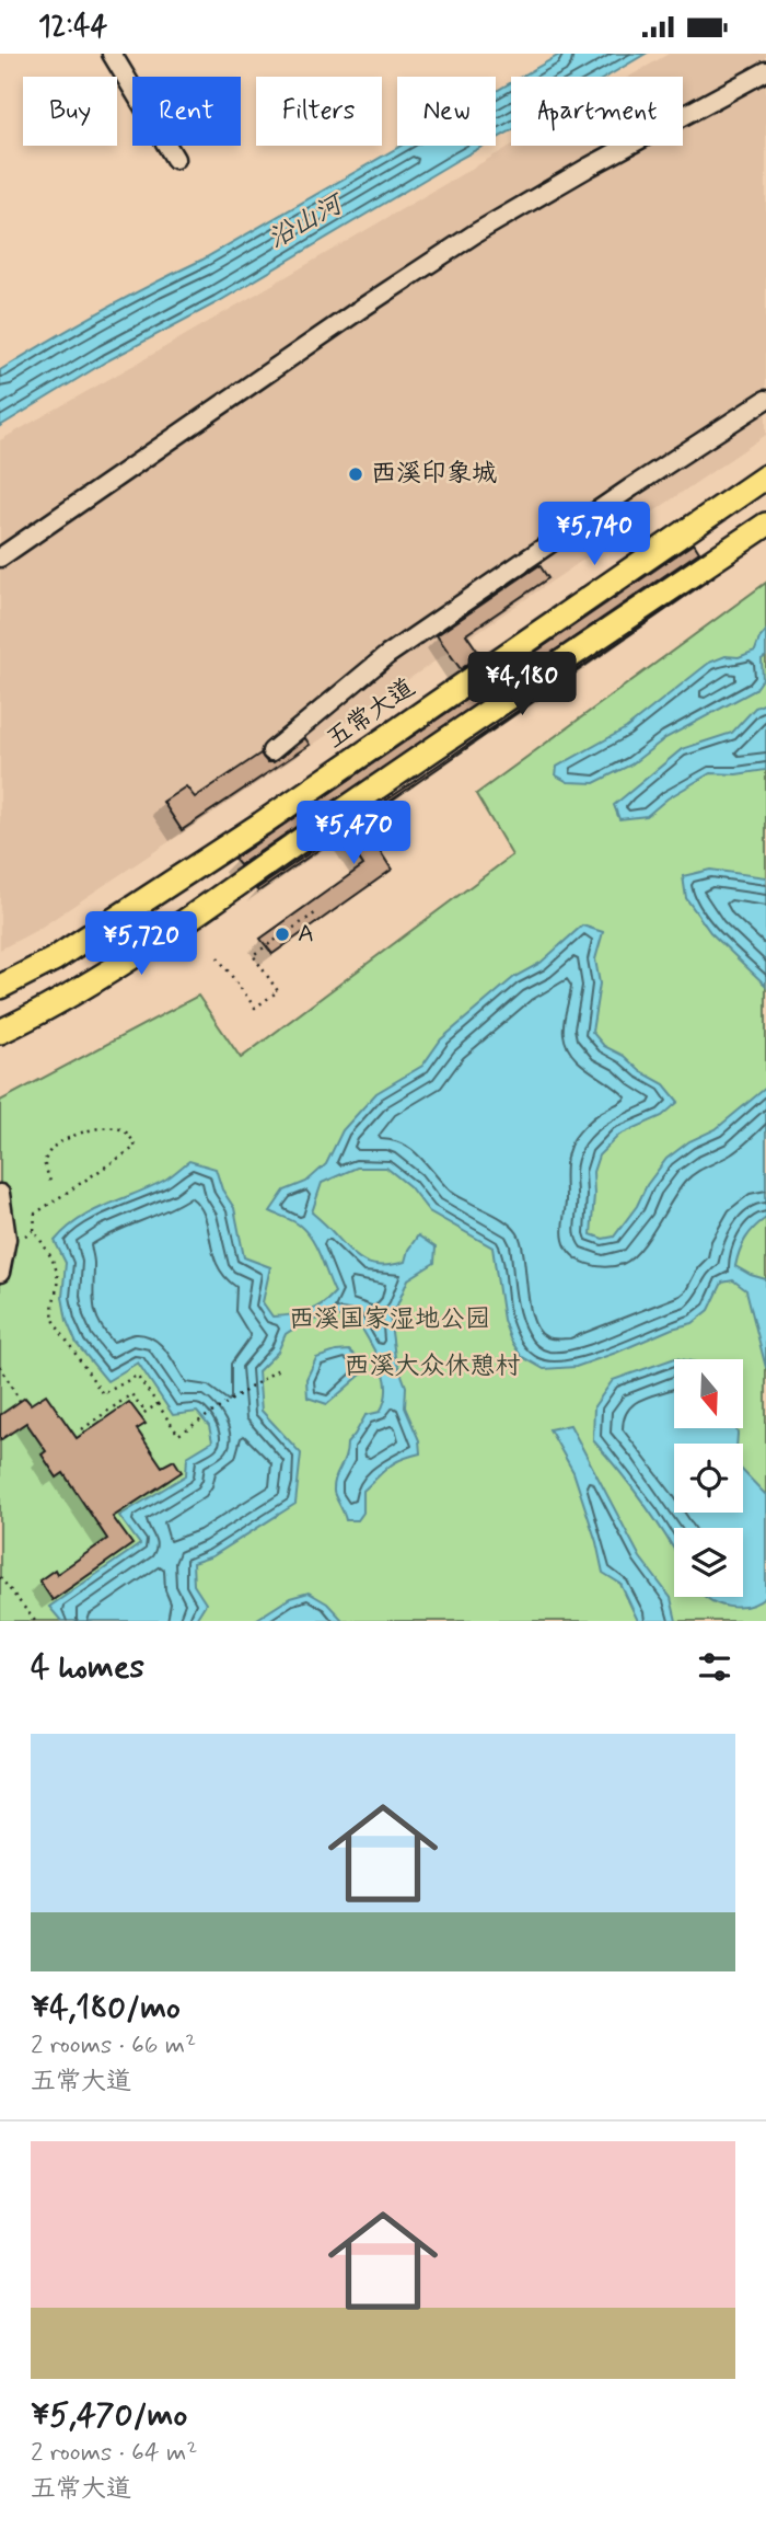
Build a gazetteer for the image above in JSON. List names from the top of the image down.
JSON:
{
  "streets": {
    "main road": ["五常大道"]
  },
  "water": ["沿山河"],
  "parks": ["西溪国家湿地公园", "西溪大众休憩村"],
  "places": ["西溪印象城", "A"],
  "north": "bottom",
  "page": {
    "status": "12:44",
    "chip": [
      "Buy",
      "Rent",
      "Filters",
      "New",
      "Apartment"
    ],
    "price": [
      "¥5,740",
      "¥4,180",
      "¥5,470",
      "¥5,720"
    ],
    "heading": "4 homes",
    "list": [
      {
        "name": "¥4,180/mo",
        "note": "2 rooms · 66 m² · 五常大道"
      },
      {
        "name": "¥5,470/mo",
        "note": "2 rooms · 64 m² · 五常大道"
      }
    ]
  }
}
